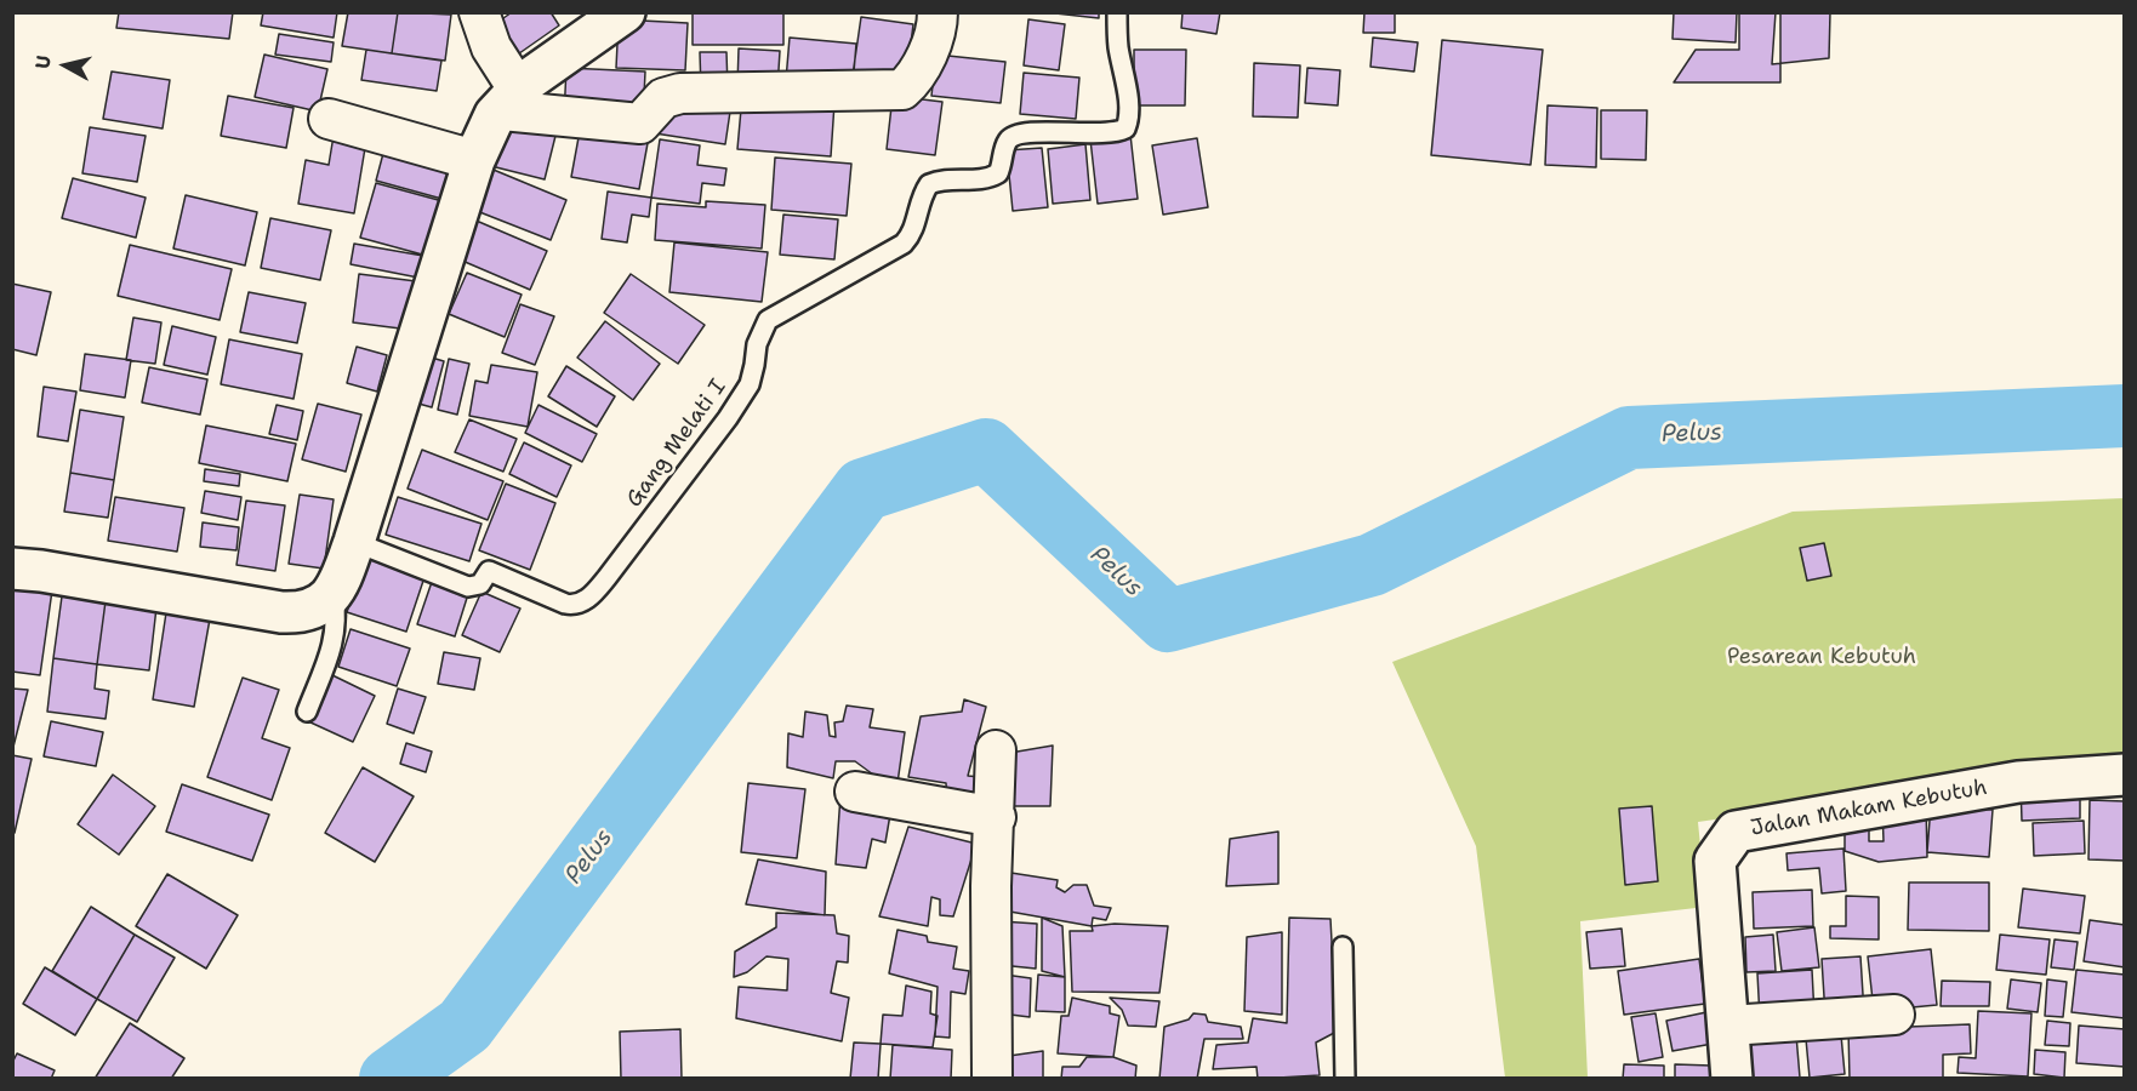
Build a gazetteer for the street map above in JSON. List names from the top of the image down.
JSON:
{
  "streets": {
    "street": ["Jalan Makam Kebutuh"],
    "lane": ["Gang Melati I"]
  },
  "water": ["Pelus"],
  "parks": ["Pesarean Kebutuh"],
  "north": "left"
}
